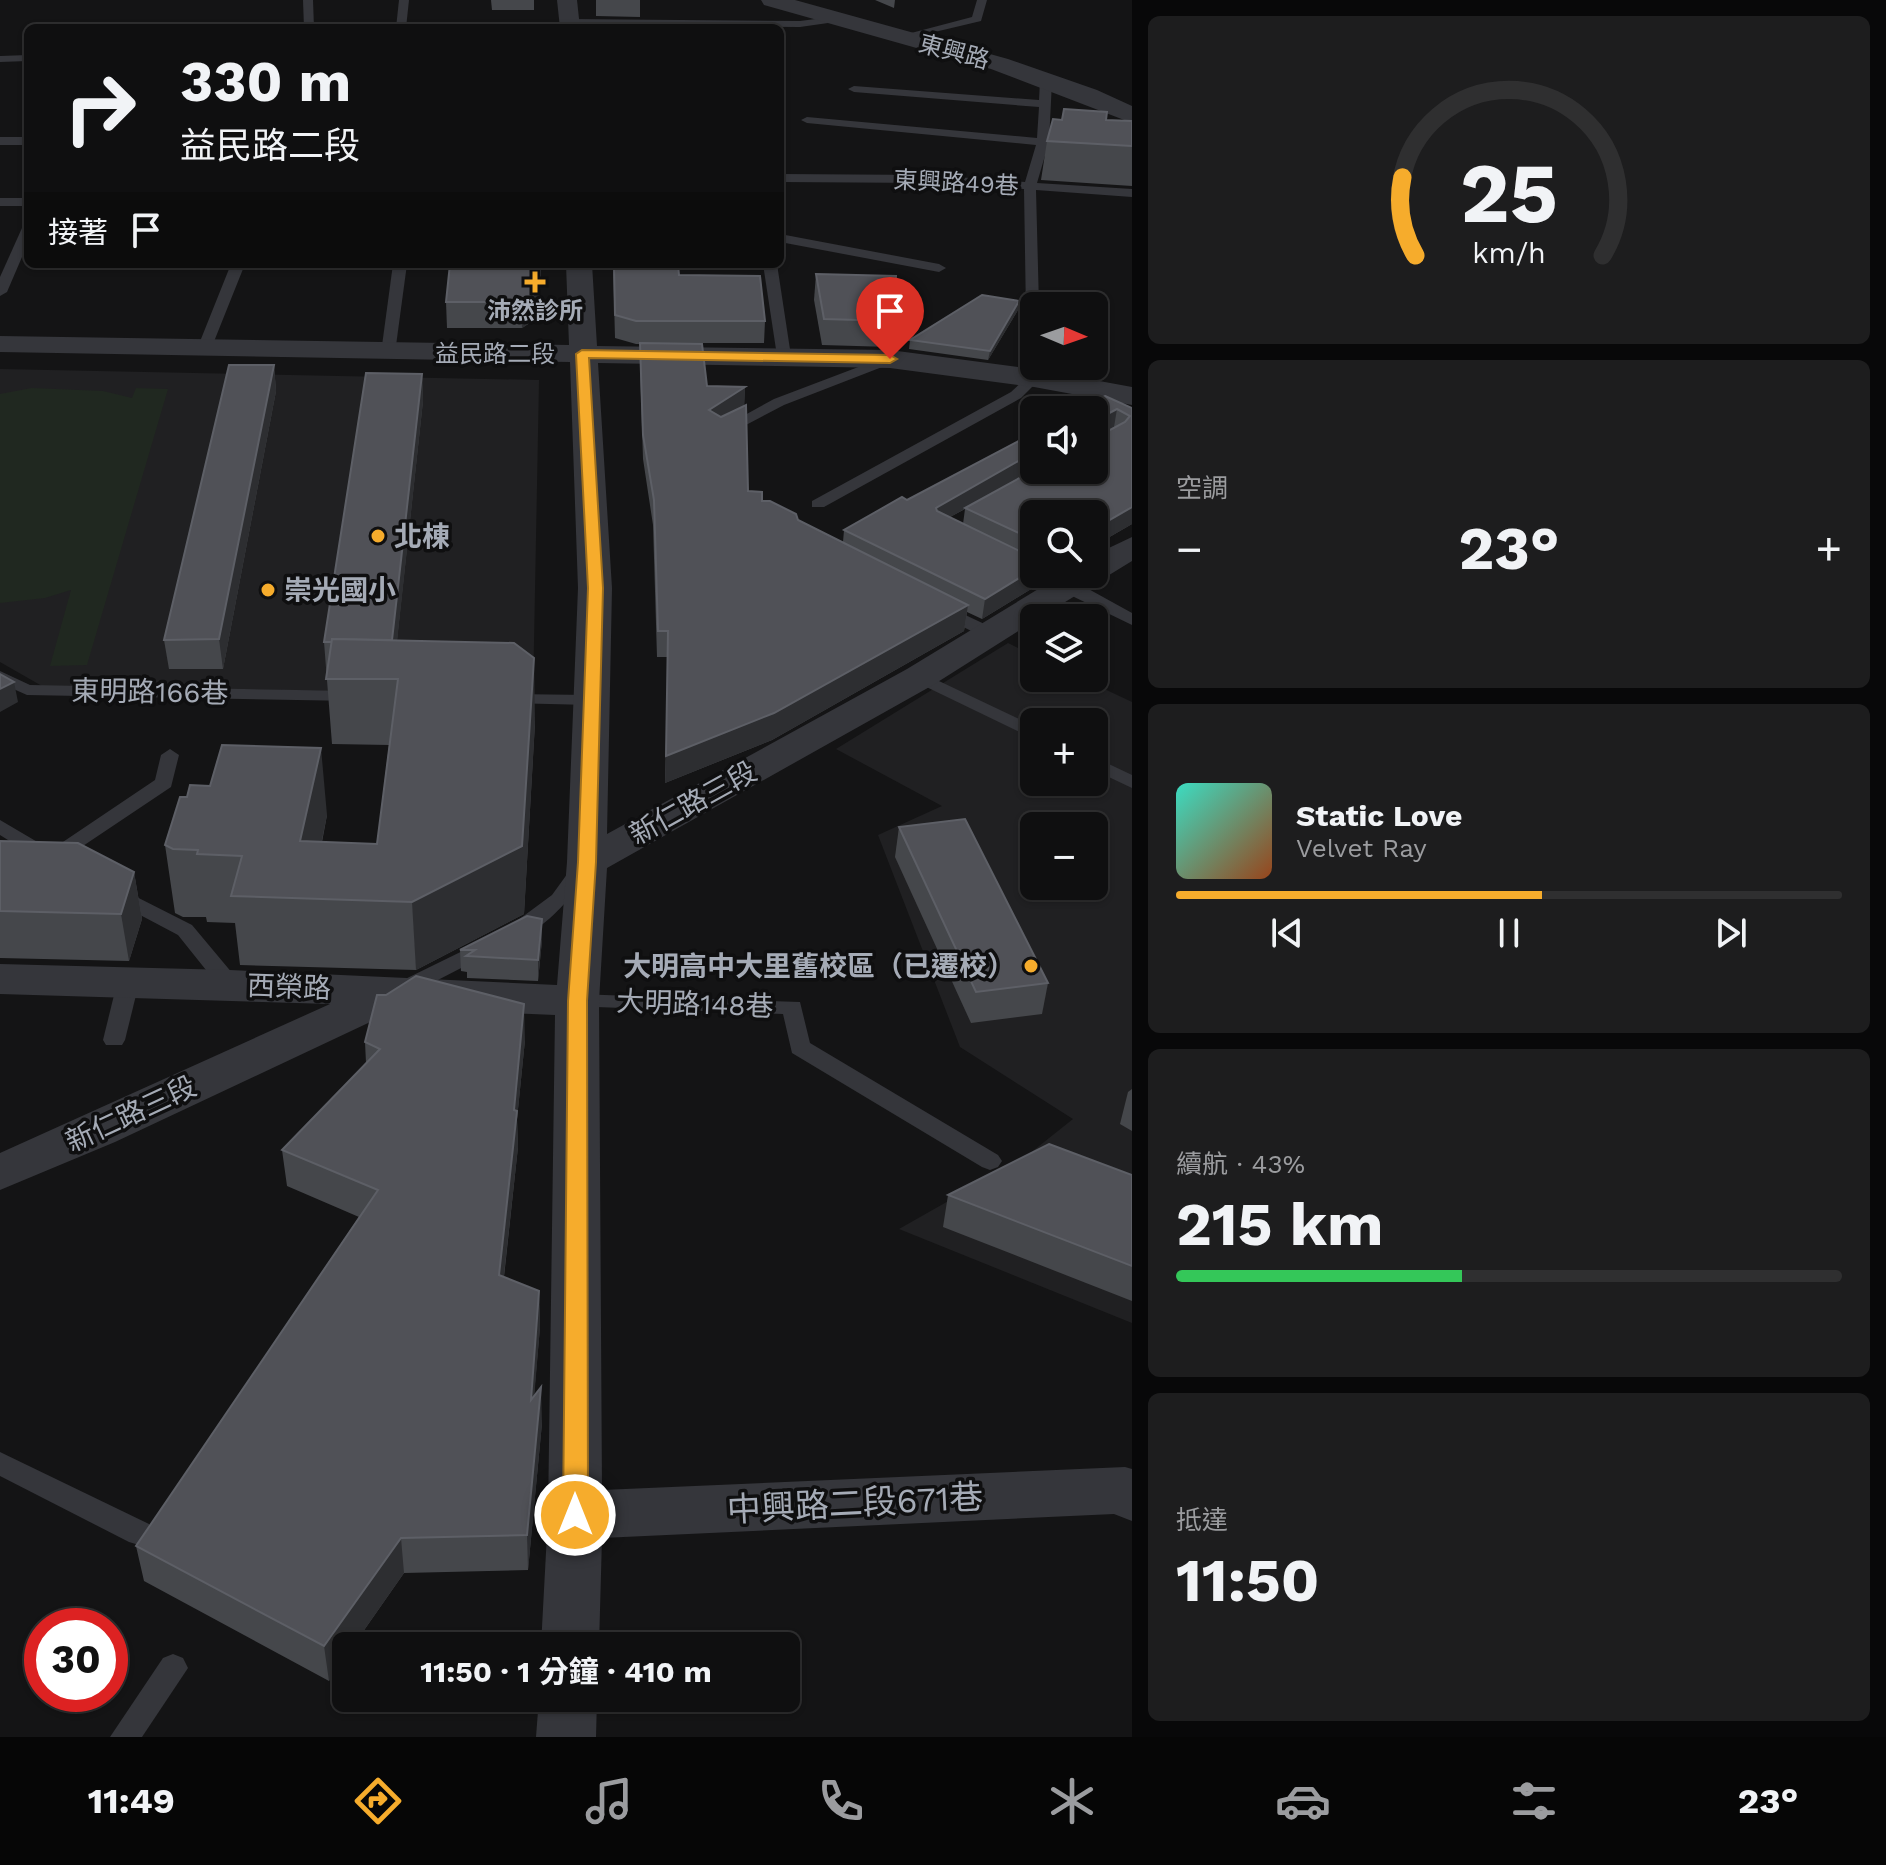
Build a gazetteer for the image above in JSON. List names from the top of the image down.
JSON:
{
  "streets": {
    "street": [
      "東興路",
      "益民路二段",
      "新仁路三段",
      "西榮路",
      "中興路二段671巷"
    ],
    "lane": ["東興路49巷", "東明路166巷", "大明路148巷"]
  },
  "crossings": [
    ["新仁路三段", "西榮路"],
    ["西榮路", "大明路148巷"]
  ],
  "places": {
    "health": ["沛然診所"],
    "other": ["北棟", "崇光國小", "大明高中大里舊校區（已遷校）"]
  },
  "north": "right",
  "page": {
    "turn": ["330 m", "益民路二段"],
    "then": "接著",
    "map_buttons": ["+", "−"],
    "tile": [
      "空調",
      ["續航 · 43%", "215 km"],
      ["抵達", "11:50"]
    ],
    "heat": ["−", "23°", "+"],
    "song": ["Static Love", "Velvet Ray"],
    "limit": "30",
    "trip": "11:50 · 1 分鐘 · 410 m",
    "tabs": ["11:49", "23°"],
    "gauge": ["25", "km/h"]
  }
}
